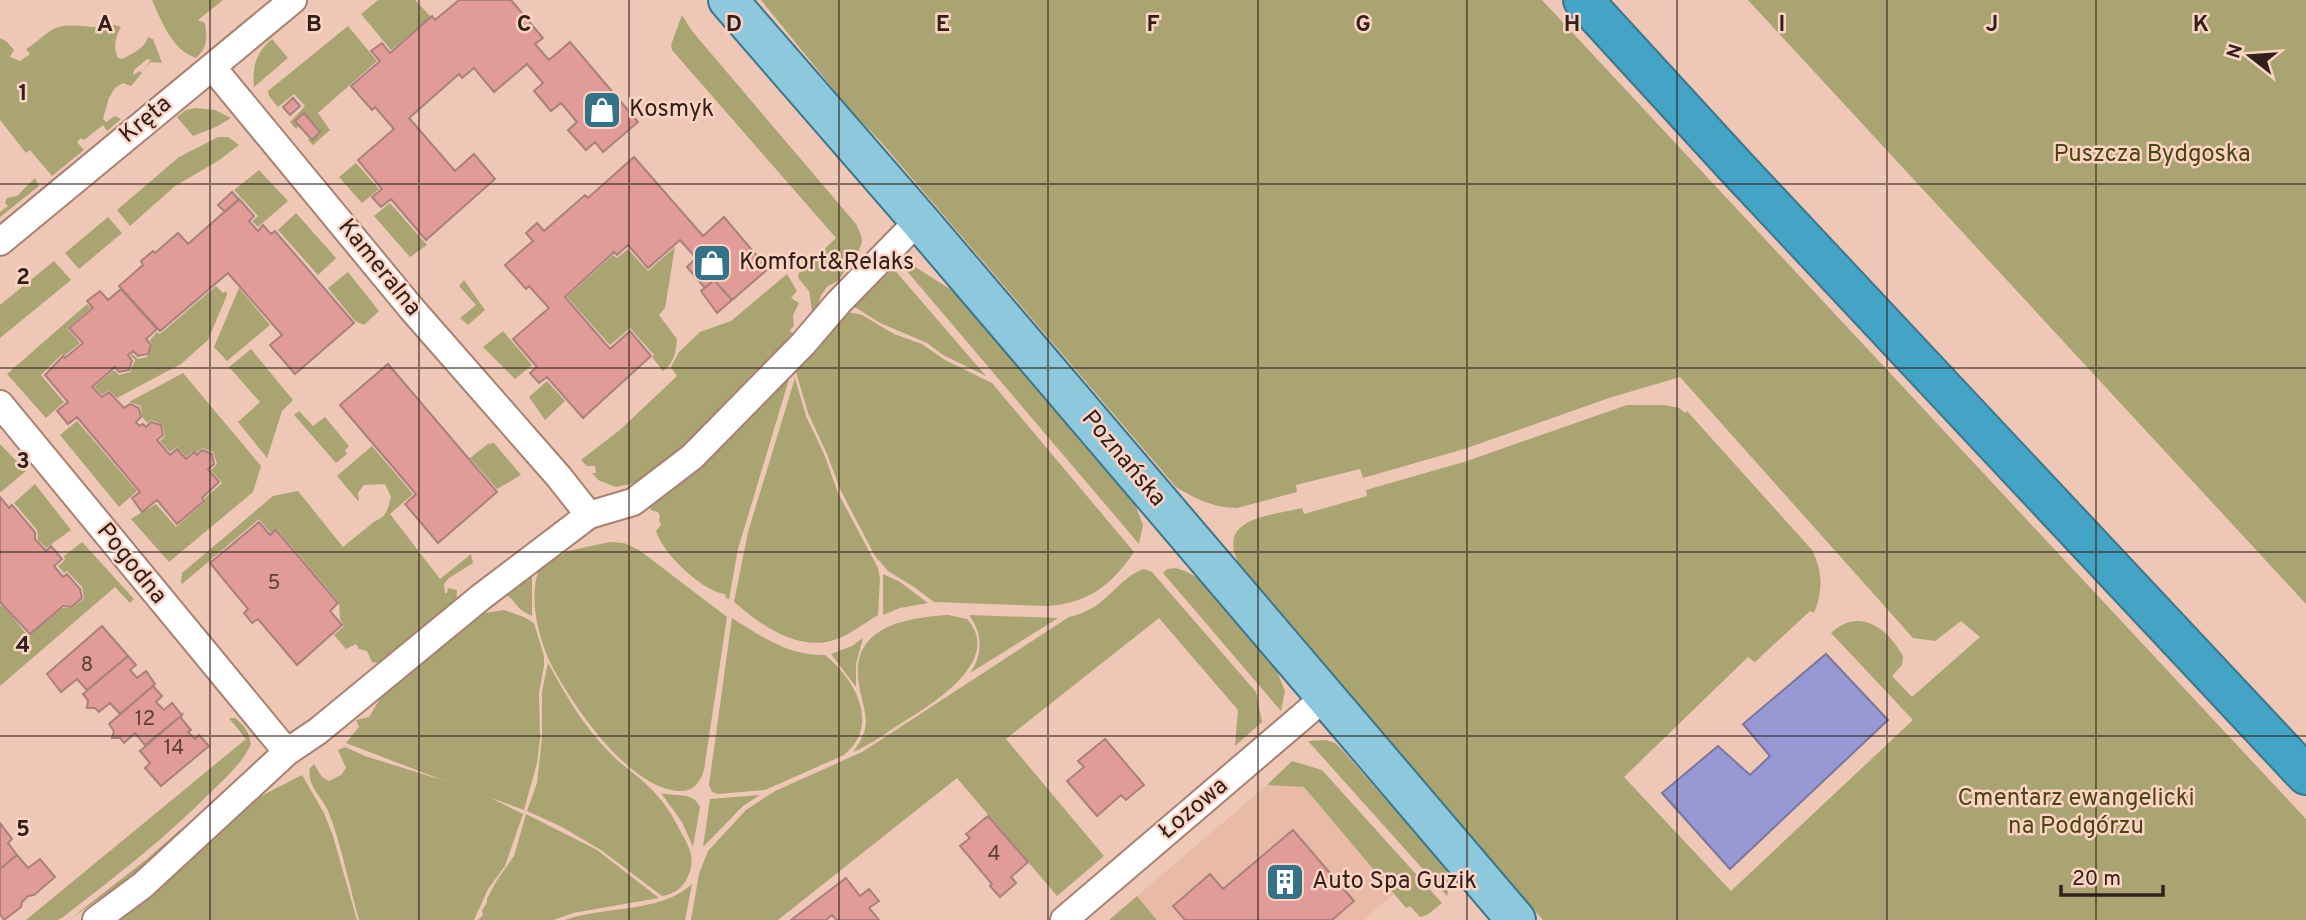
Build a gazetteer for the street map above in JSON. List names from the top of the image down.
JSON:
{
  "streets": {
    "main road": ["Poznańska"],
    "street": [
      "Kręta",
      "Kameralna",
      "Pogodna",
      "Łozowa"
    ]
  },
  "crossings": [
    ["Kręta", "Kameralna"],
    ["Poznańska", "Łozowa"]
  ],
  "parks": ["Puszcza Bydgoska", "Cmentarz ewangelicki na Podgórzu"],
  "places": {
    "shop": ["Kosmyk", "Komfort&Relaks"],
    "building": ["Auto Spa Guzik"]
  },
  "house_numbers": [
    "5",
    "8",
    "12",
    "14",
    "4"
  ],
  "scale_bar": "20 m",
  "north": "left",
  "grid": {
    "columns": [
      "A",
      "B",
      "C",
      "D",
      "E",
      "F",
      "G",
      "H",
      "I",
      "J",
      "K"
    ],
    "rows": [
      "1",
      "2",
      "3",
      "4",
      "5"
    ]
  }
}
